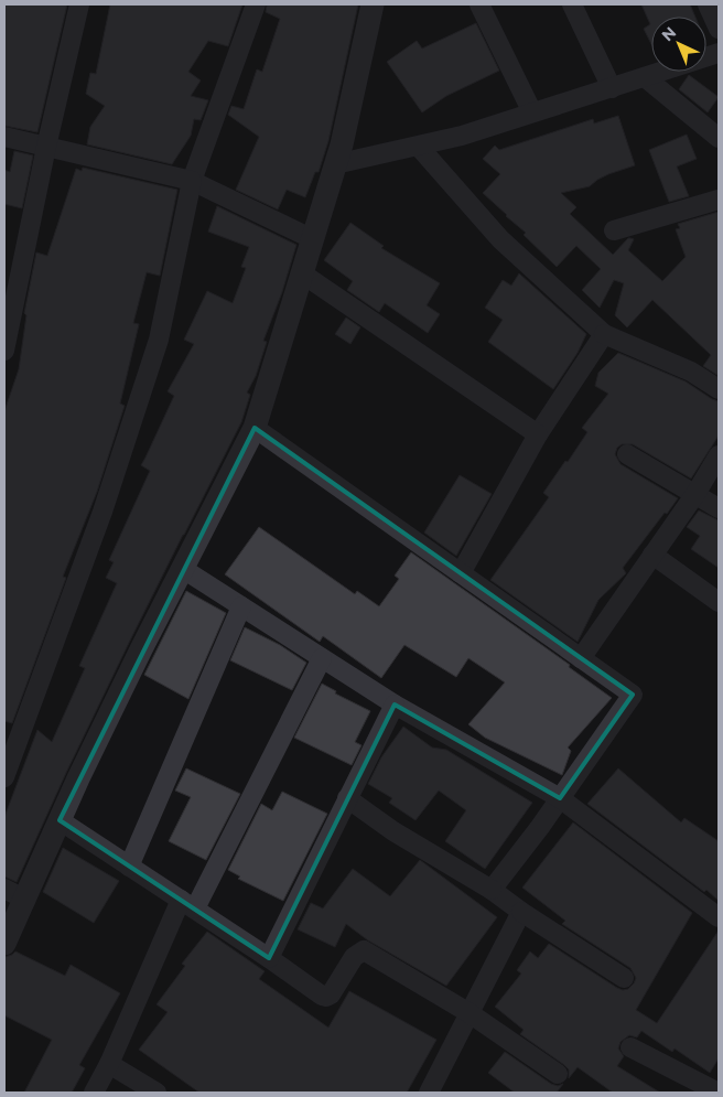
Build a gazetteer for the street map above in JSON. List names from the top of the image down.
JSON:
{
  "north": "top left"
}
